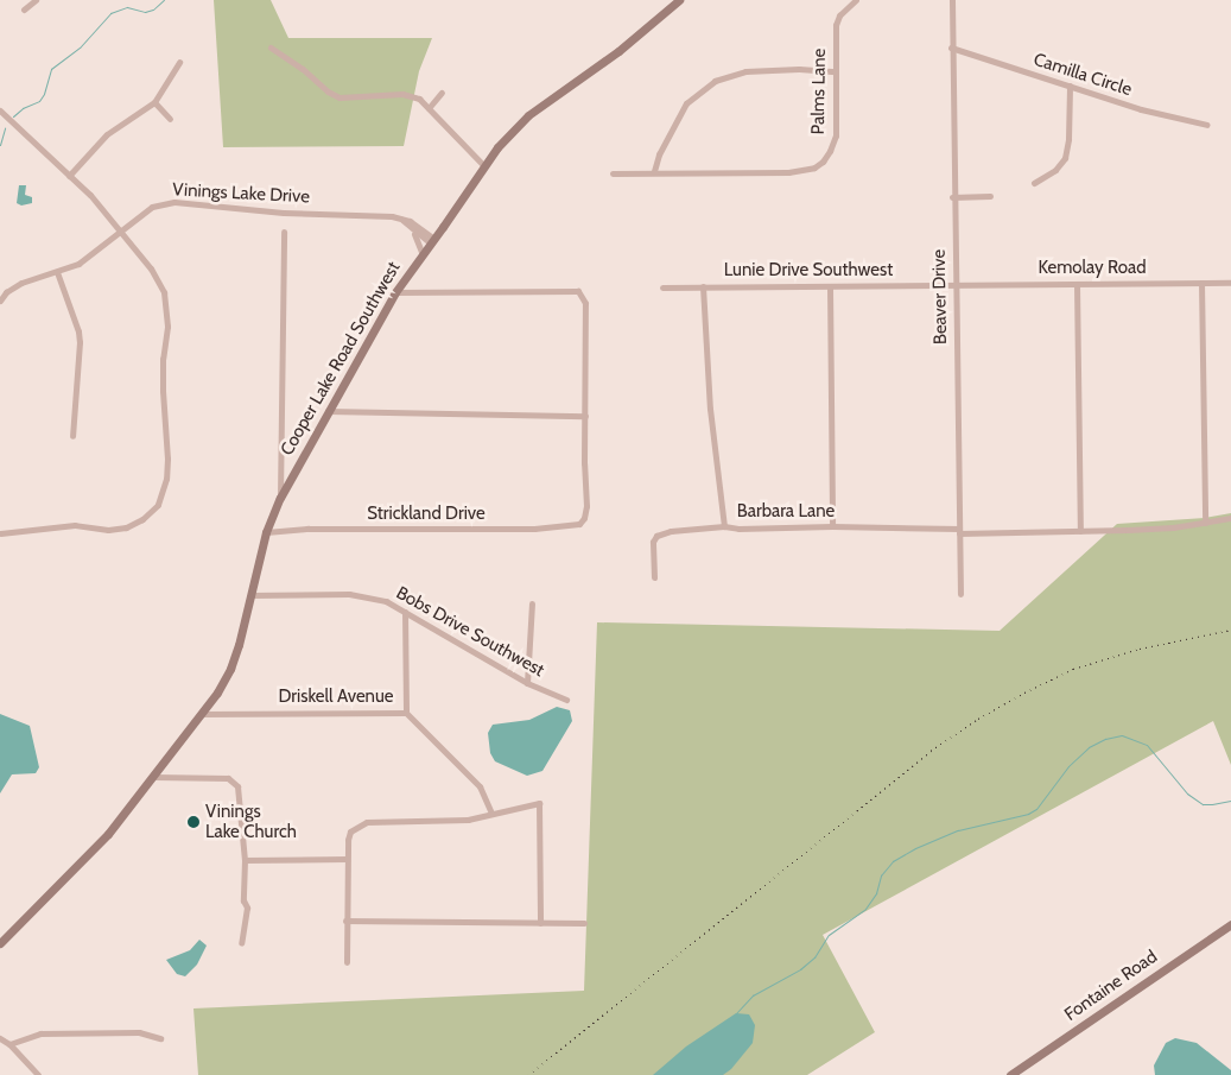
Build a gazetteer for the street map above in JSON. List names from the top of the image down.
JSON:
{
  "streets": {
    "street": [
      "Camilla Circle",
      "Palms Lane",
      "Vinings Lake Drive",
      "Kemolay Road",
      "Lunie Drive Southwest",
      "Beaver Drive",
      "Cooper Lake Road Southwest",
      "Barbara Lane",
      "Strickland Drive",
      "Bobs Drive Southwest",
      "Driskell Avenue",
      "Fontaine Road"
    ]
  },
  "crossings": [
    ["Camilla Circle", "Beaver Drive"],
    ["Vinings Lake Drive", "Cooper Lake Road Southwest"],
    ["Kemolay Road", "Lunie Drive Southwest"],
    ["Kemolay Road", "Beaver Drive"],
    ["Lunie Drive Southwest", "Beaver Drive"],
    ["Beaver Drive", "Barbara Lane"],
    ["Cooper Lake Road Southwest", "Strickland Drive"],
    ["Cooper Lake Road Southwest", "Bobs Drive Southwest"],
    ["Cooper Lake Road Southwest", "Driskell Avenue"]
  ],
  "places": ["Vinings Lake Church"]
}
